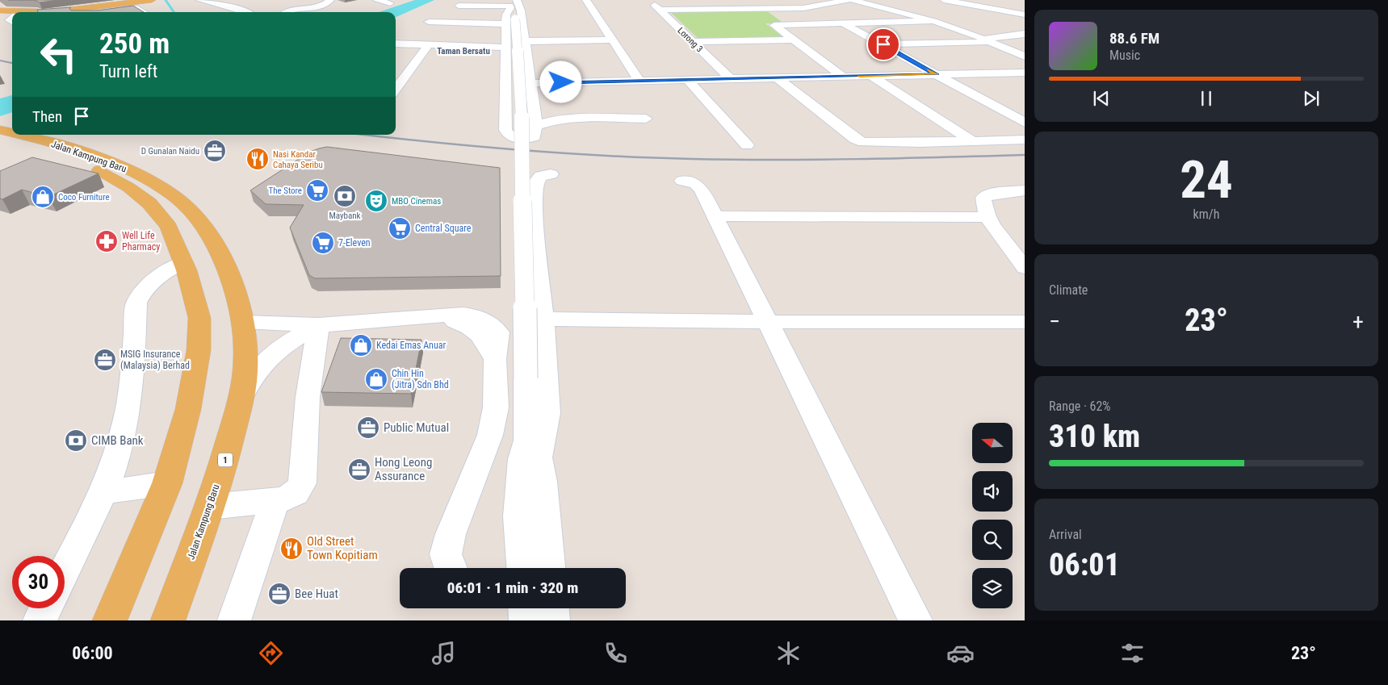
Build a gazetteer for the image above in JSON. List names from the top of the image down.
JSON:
{
  "streets": {
    "main road": ["Jalan Kampung Baru", "1"],
    "street": ["Lorong 3"]
  },
  "districts": ["Taman Bersatu"],
  "places": {
    "office": [
      "D Gunalan Naidu",
      "MSIG Insurance (Malaysia) Berhad",
      "Public Mutual",
      "Hong Leong Assurance",
      "Bee Huat"
    ],
    "restaurant": ["Nasi Kandar Cahaya Seribu", "Old Street Town Kopitiam"],
    "supermarket": ["The Store", "Central Square", "7-Eleven"],
    "bank": ["Maybank", "CIMB Bank"],
    "shop": ["Coco Furniture", "Kedai Emas Anuar", "Chin Hin (Jitra) Sdn Bhd"],
    "theatre": ["MBO Cinemas"],
    "pharmacy": ["Well Life Pharmacy"]
  },
  "north": "left",
  "page": {
    "turn": ["250 m", "Turn left"],
    "song": ["88.6 FM", "Music"],
    "then": "Then",
    "tile": [
      ["24", "km/h"],
      "Climate",
      ["Range · 62%", "310 km"],
      ["Arrival", "06:01"]
    ],
    "heat": ["−", "23°", "+"],
    "limit": "30",
    "trip": "06:01 · 1 min · 320 m",
    "tabs": ["06:00", "23°"]
  }
}
